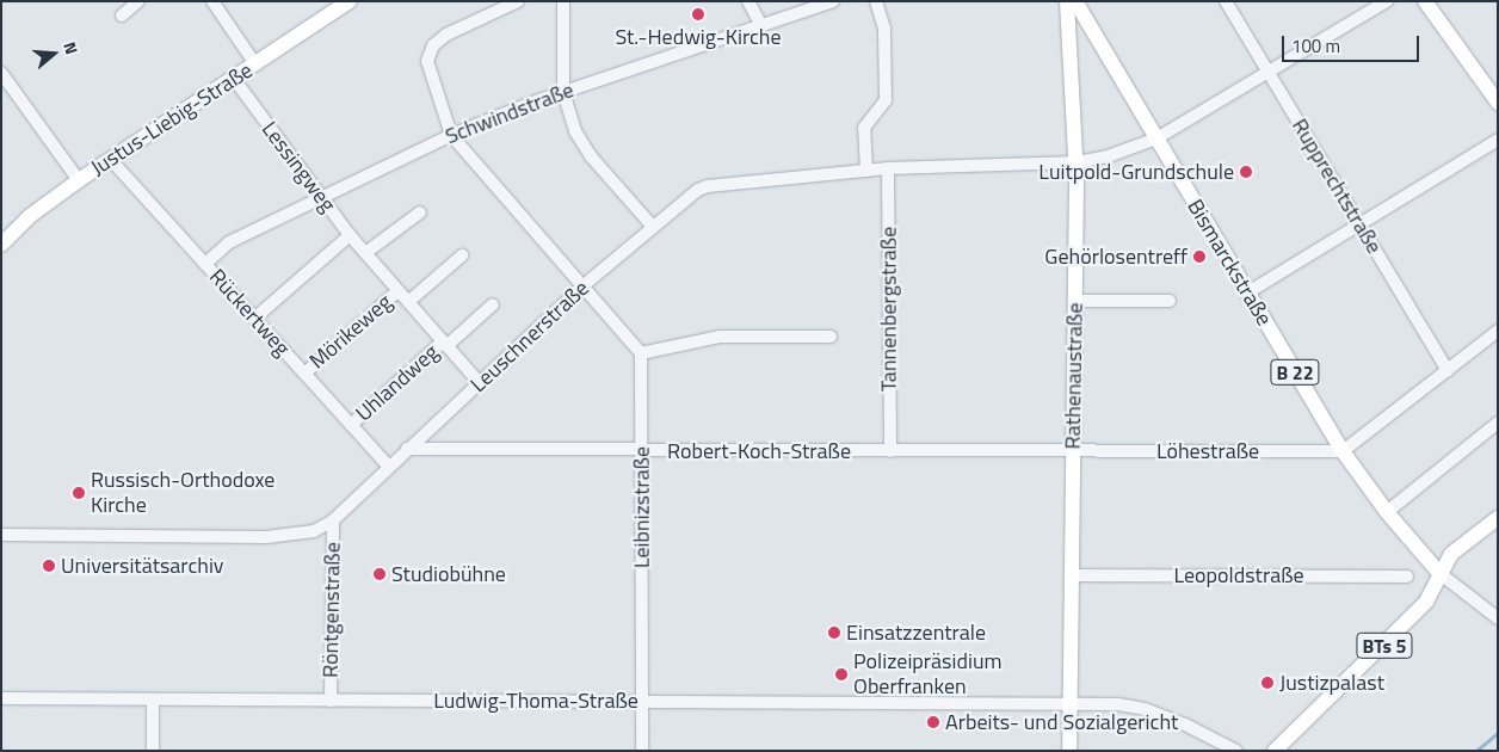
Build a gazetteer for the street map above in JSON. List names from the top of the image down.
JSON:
{
  "streets": {
    "main road": [
      "Justus-Liebig-Straße",
      "Bismarckstraße",
      "B 22",
      "Rathenaustraße",
      "BTs 5"
    ],
    "street": [
      "Schwindstraße",
      "Lessingweg",
      "Rupprechtstraße",
      "Tannenbergstraße",
      "Rückertweg",
      "Mörikeweg",
      "Leuschnerstraße",
      "Uhlandweg",
      "Robert-Koch-Straße",
      "Löhestraße",
      "Leibnizstraße",
      "Leopoldstraße",
      "Röntgenstraße",
      "Ludwig-Thoma-Straße"
    ]
  },
  "crossings": [
    ["Schwindstraße", "Lessingweg"],
    ["Schwindstraße", "Rückertweg"],
    ["Justus-Liebig-Straße", "Lessingweg"],
    ["Justus-Liebig-Straße", "Rückertweg"],
    ["Lessingweg", "Mörikeweg"],
    ["Lessingweg", "Leuschnerstraße"],
    ["Lessingweg", "Uhlandweg"],
    ["Rupprechtstraße", "Leuschnerstraße"],
    ["Bismarckstraße", "Leuschnerstraße"],
    ["Bismarckstraße", "Löhestraße"],
    ["Bismarckstraße", "BTs 5"],
    ["Tannenbergstraße", "Leuschnerstraße"],
    ["Tannenbergstraße", "Robert-Koch-Straße"],
    ["Rückertweg", "Mörikeweg"],
    ["Rückertweg", "Leuschnerstraße"],
    ["Rückertweg", "Uhlandweg"],
    ["Leuschnerstraße", "Rathenaustraße"],
    ["Leuschnerstraße", "Robert-Koch-Straße"],
    ["Leuschnerstraße", "Röntgenstraße"],
    ["Rathenaustraße", "Robert-Koch-Straße"],
    ["Rathenaustraße", "Löhestraße"],
    ["Rathenaustraße", "Leopoldstraße"],
    ["Rathenaustraße", "Ludwig-Thoma-Straße"],
    ["Robert-Koch-Straße", "Löhestraße"],
    ["Robert-Koch-Straße", "Leibnizstraße"],
    ["Leibnizstraße", "Ludwig-Thoma-Straße"],
    ["Röntgenstraße", "Ludwig-Thoma-Straße"]
  ],
  "places": [
    "St.-Hedwig-Kirche",
    "Luitpold-Grundschule",
    "Gehörlosentreff",
    "Russisch-Orthodoxe Kirche",
    "Universitätsarchiv",
    "Studiobühne",
    "Einsatzzentrale",
    "Polizeipräsidium Oberfranken",
    "Justizpalast",
    "Arbeits- und Sozialgericht"
  ],
  "scale_bar": "100 m",
  "north": "right"
}
